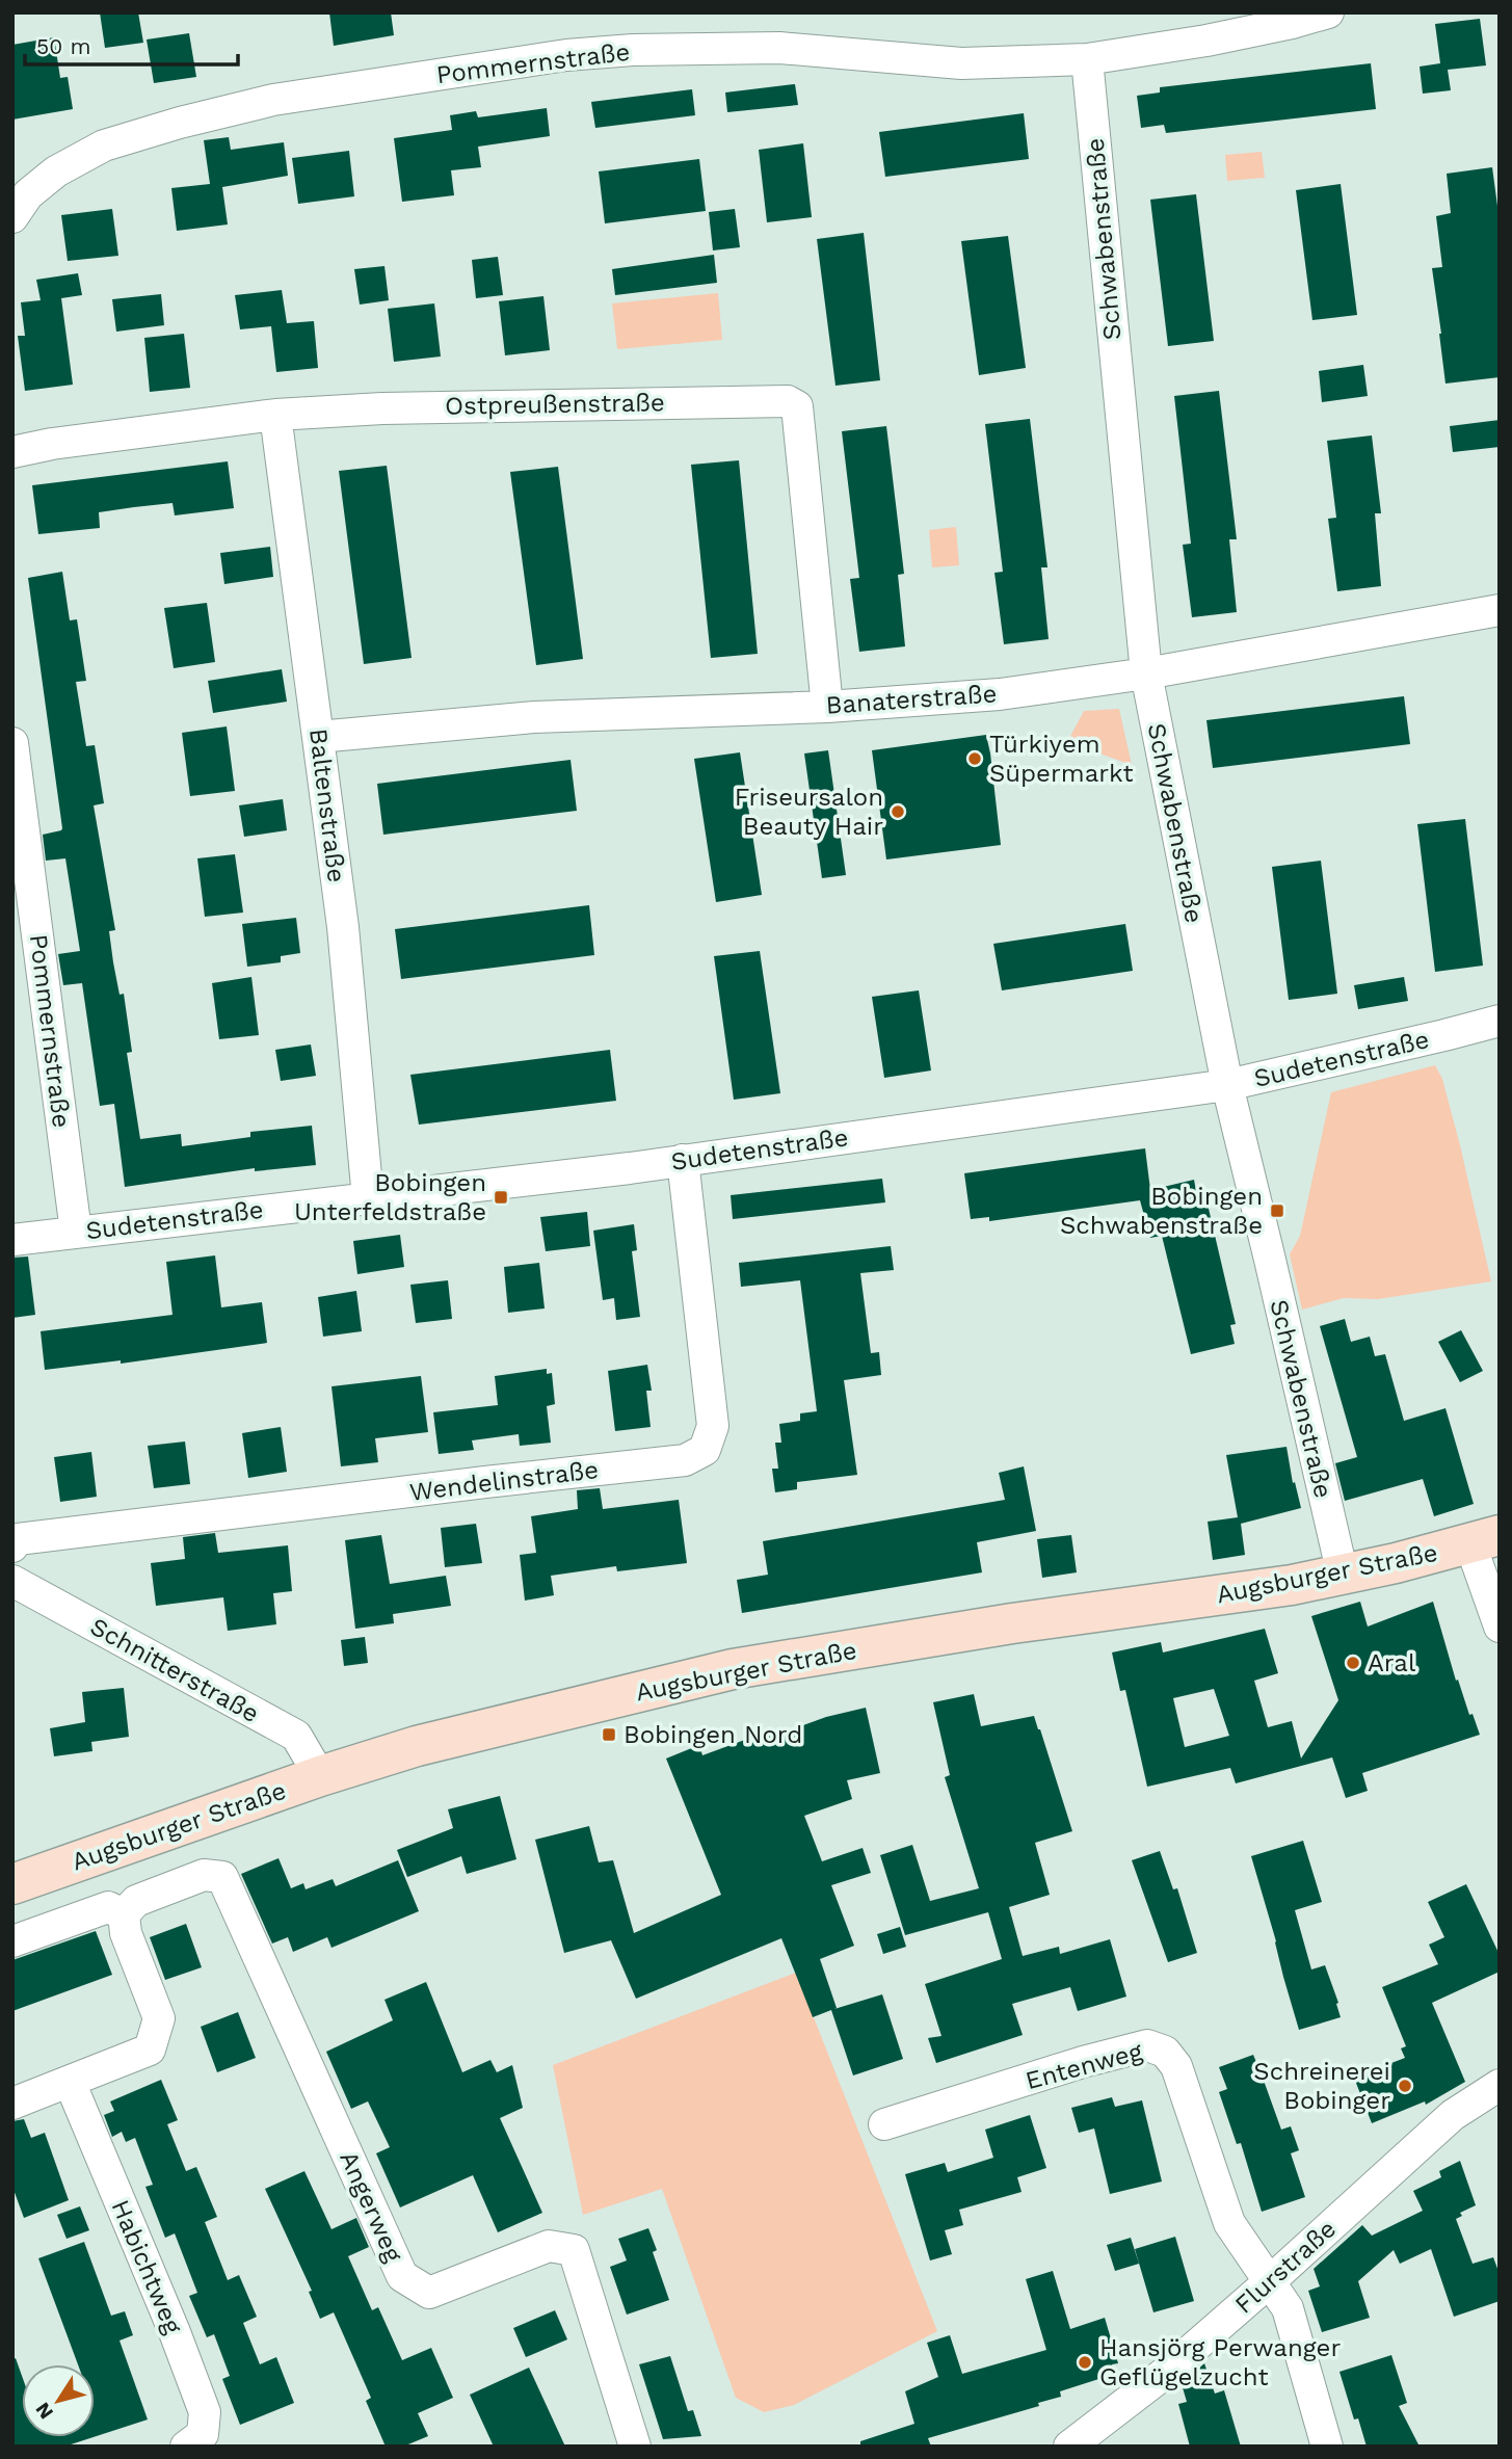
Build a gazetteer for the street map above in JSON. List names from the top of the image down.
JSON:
{
  "streets": {
    "street": [
      "Pommernstraße",
      "Schwabenstraße",
      "Ostpreußenstraße",
      "Banaterstraße",
      "Baltenstraße",
      "Sudetenstraße",
      "Wendelinstraße",
      "Augsburger Straße",
      "Schnitterstraße",
      "Entenweg",
      "Angerweg",
      "Habichtweg",
      "Flurstraße"
    ]
  },
  "crossings": [
    ["Pommernstraße", "Schwabenstraße"],
    ["Pommernstraße", "Sudetenstraße"],
    ["Schwabenstraße", "Banaterstraße"],
    ["Schwabenstraße", "Sudetenstraße"],
    ["Schwabenstraße", "Augsburger Straße"],
    ["Ostpreußenstraße", "Banaterstraße"],
    ["Ostpreußenstraße", "Baltenstraße"],
    ["Banaterstraße", "Baltenstraße"],
    ["Baltenstraße", "Sudetenstraße"],
    ["Sudetenstraße", "Wendelinstraße"],
    ["Augsburger Straße", "Schnitterstraße"],
    ["Entenweg", "Flurstraße"]
  ],
  "places": {
    "other": [
      "Türkiyem Süpermarkt",
      "Friseursalon Beauty Hair",
      "Aral",
      "Schreinerei Bobinger",
      "Hansjörg Perwanger Geflügelzucht"
    ],
    "transit": ["Bobingen Unterfeldstraße", "Bobingen Schwabenstraße", "Bobingen Nord"]
  },
  "scale_bar": "50 m",
  "north": "bottom left"
}
